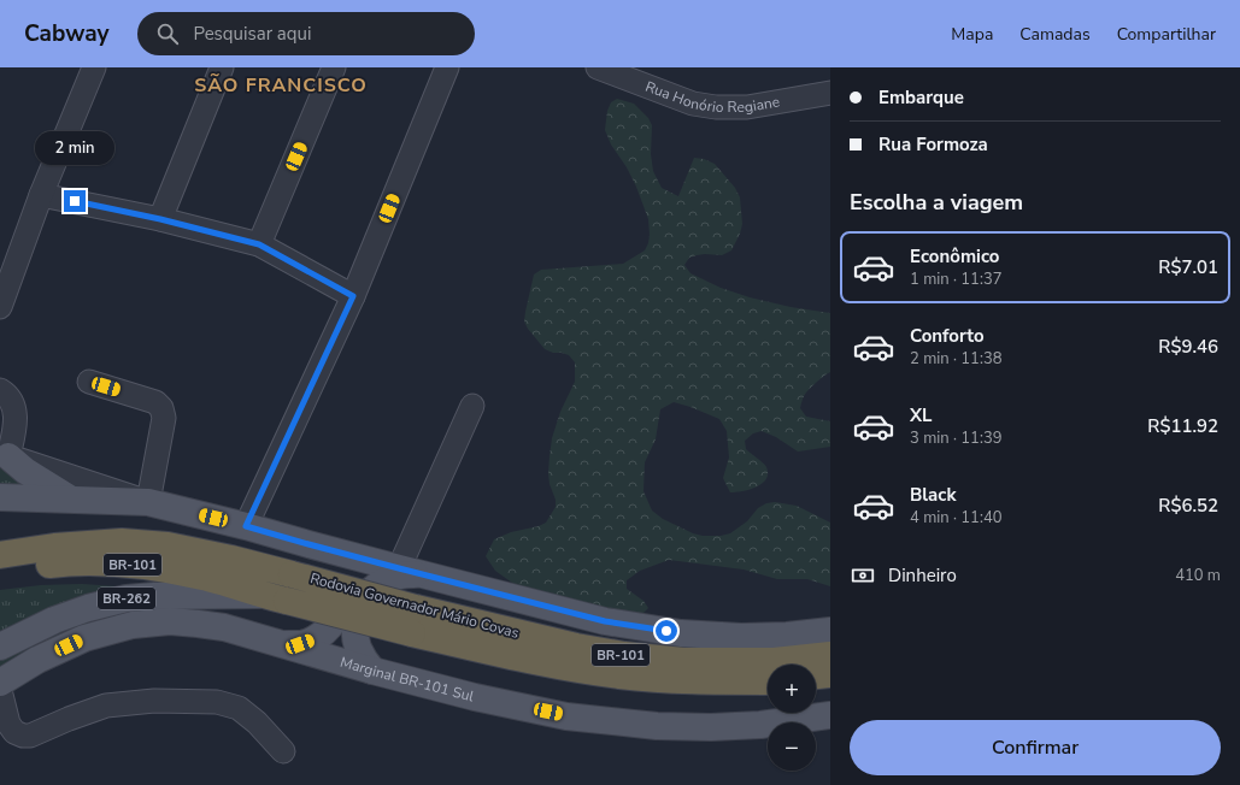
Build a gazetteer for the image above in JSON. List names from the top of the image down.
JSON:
{
  "streets": {
    "highway": ["BR-101", "Rodovia Governador Mário Covas"],
    "main road": ["BR-262", "Marginal BR-101 Sul"],
    "street": ["Rua Honório Regiane"]
  },
  "crossings": [
    ["BR-262", "Rodovia Governador Mário Covas"]
  ],
  "districts": ["SÃO FRANCISCO"],
  "page": {
    "header": "Cabway",
    "search": "Pesquisar aqui",
    "nav": ["Mapa", "Camadas", "Compartilhar"],
    "banner": ["Embarque", "Rua Formoza"],
    "bubble": "2 min",
    "heading": "Escolha a viagem",
    "list": [
      {
        "name": "Econômico",
        "note": "1 min · 11:37",
        "value": "R$7.01"
      },
      {
        "name": "Conforto",
        "note": "2 min · 11:38",
        "value": "R$9.46"
      },
      {
        "name": "XL",
        "note": "3 min · 11:39",
        "value": "R$11.92"
      },
      {
        "name": "Black",
        "note": "4 min · 11:40",
        "value": "R$6.52"
      }
    ],
    "pay": ["Dinheiro", "410 m"],
    "map_buttons": ["+", "−"],
    "buttons": "Confirmar"
  }
}
